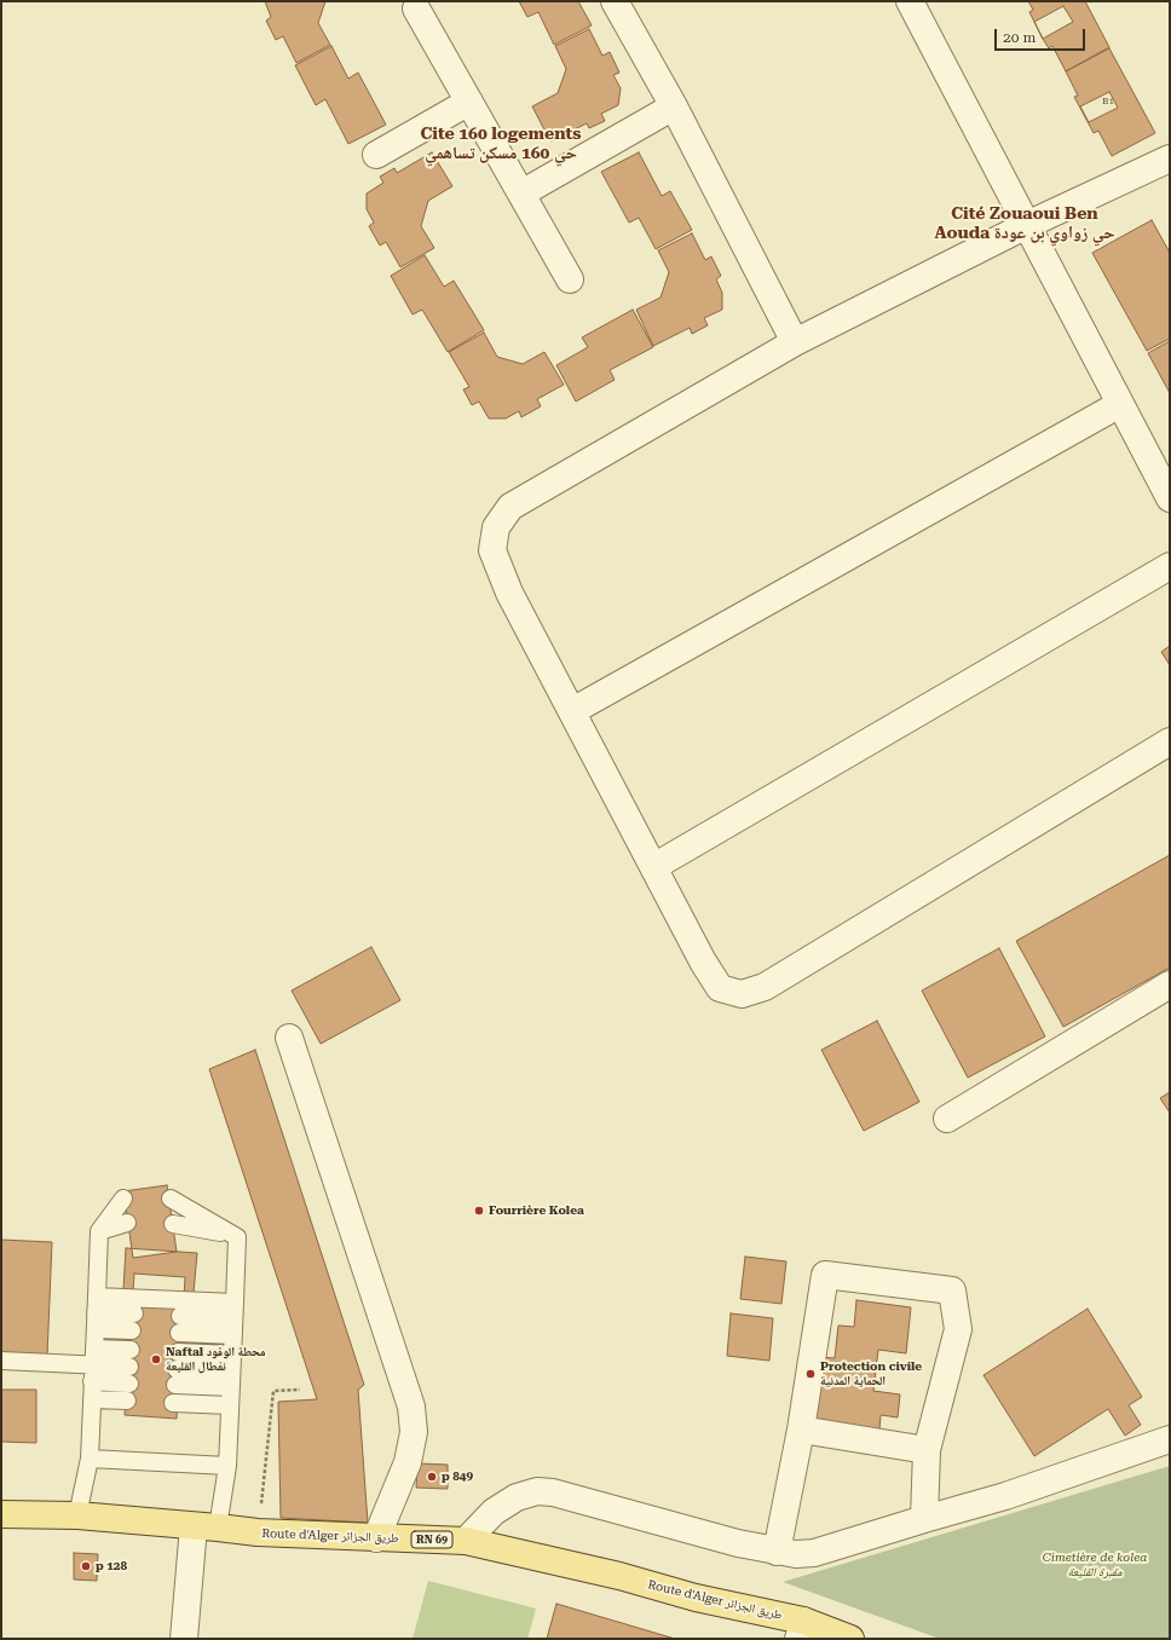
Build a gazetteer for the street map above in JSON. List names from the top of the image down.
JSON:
{
  "streets": {
    "main road": ["Route d'Alger طريق الجزائر", "RN 69"]
  },
  "districts": ["Cite 160 logements حي 160 مسكن تساهمي", "Cité Zouaoui Ben Aouda حي زواوي بن عودة"],
  "parks": ["Cimetière de kolea مقبرة القليعة"],
  "places": [
    "Fourrière Kolea",
    "Naftal محطة الوقود نفطال القليعة",
    "Protection civile الحماية المدنية",
    "p 849",
    "p 128"
  ],
  "house_numbers": ["B1"],
  "scale_bar": "20 m"
}
